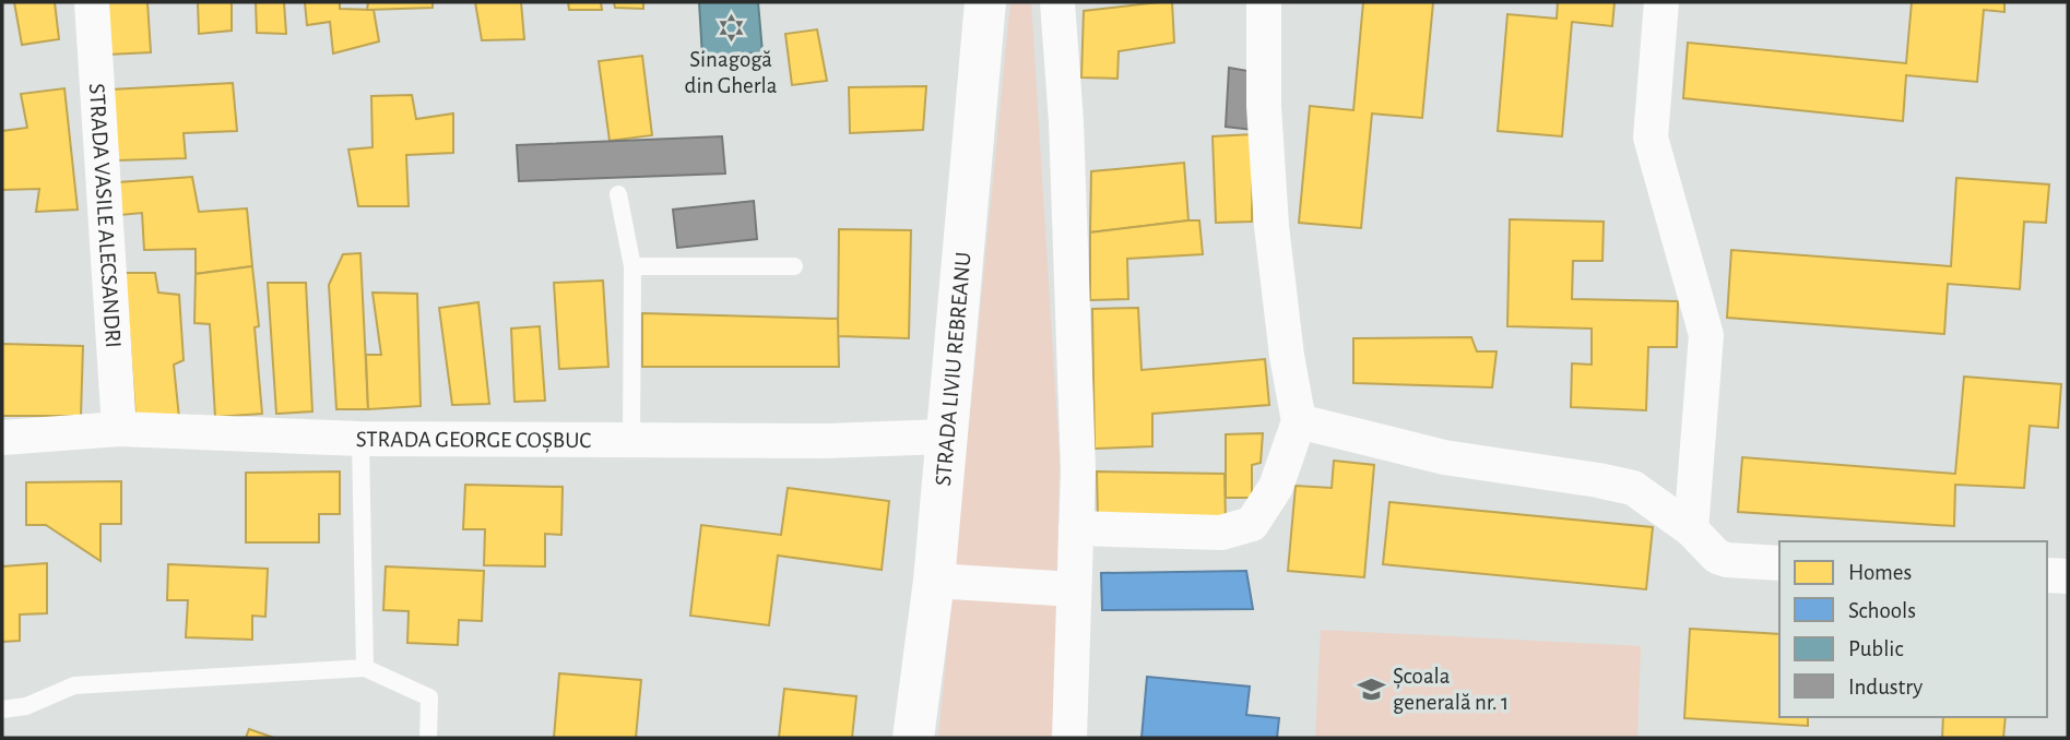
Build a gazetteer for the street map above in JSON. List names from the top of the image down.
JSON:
{
  "streets": {
    "main road": ["STRADA LIVIU REBREANU"],
    "street": ["STRADA VASILE ALECSANDRI", "STRADA GEORGE COȘBUC"]
  },
  "crossings": [
    ["STRADA VASILE ALECSANDRI", "STRADA GEORGE COȘBUC"],
    ["STRADA LIVIU REBREANU", "STRADA GEORGE COȘBUC"]
  ],
  "places": {
    "synagogue": ["Sinagogă din Gherla"],
    "school or university": ["Școala generală nr. 1"]
  },
  "legend": [
    "Homes",
    "Schools",
    "Public",
    "Industry"
  ]
}
